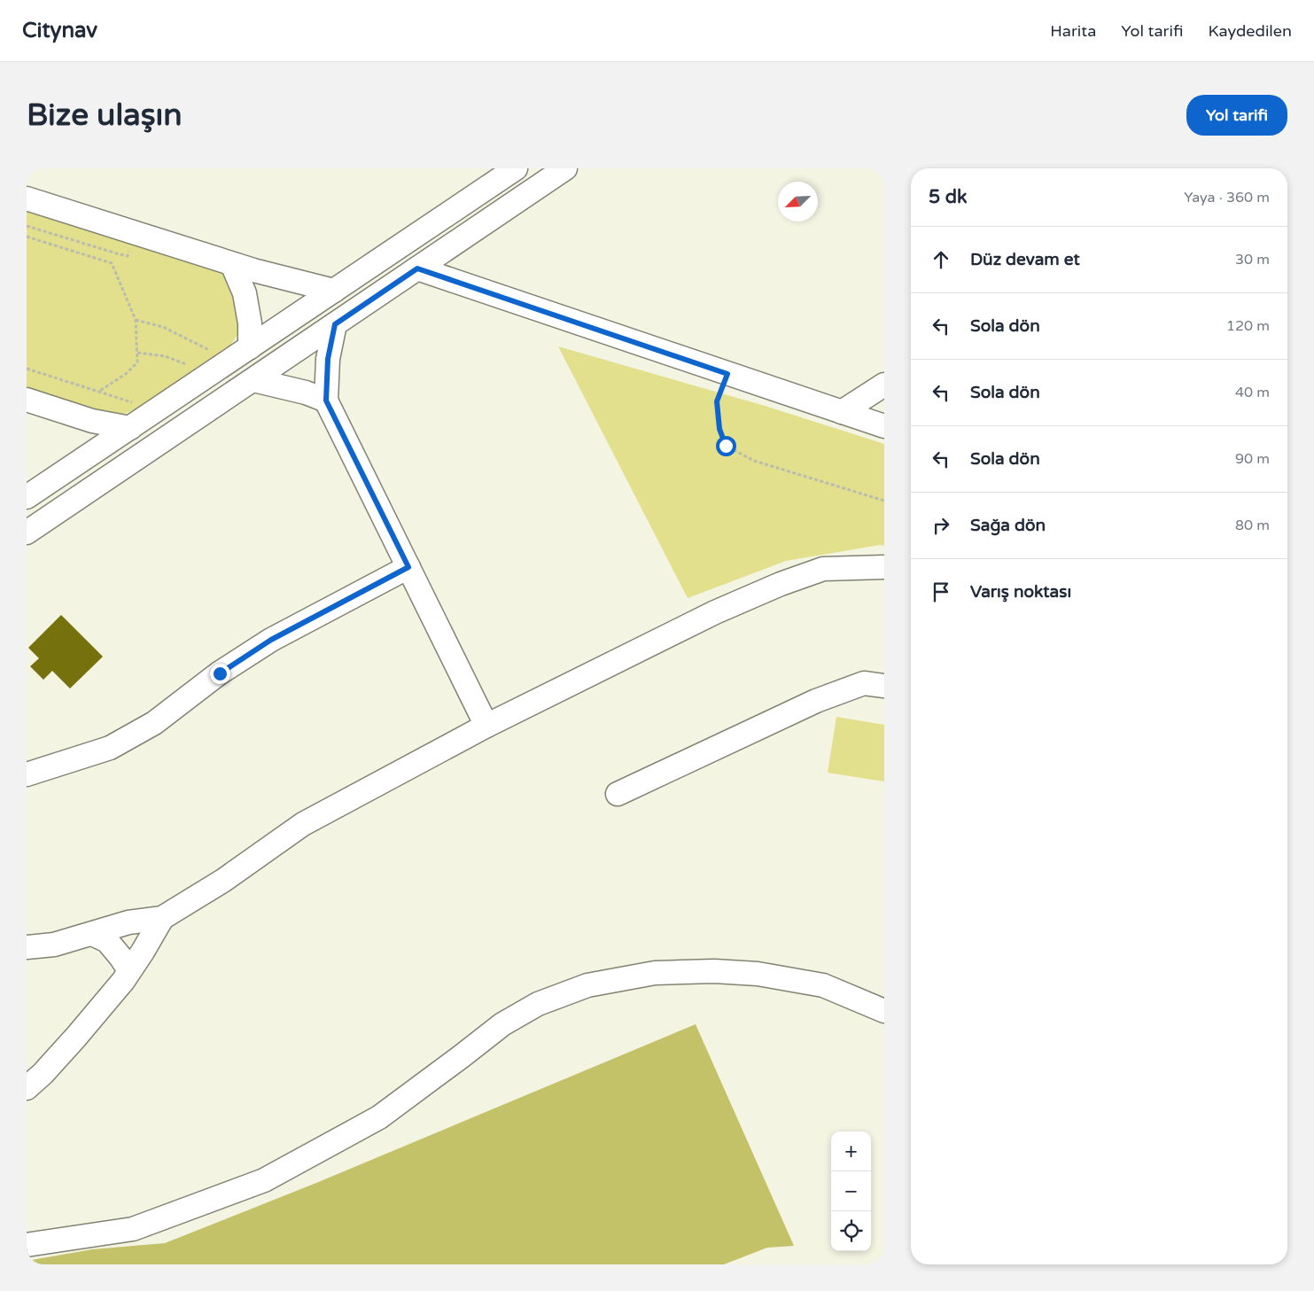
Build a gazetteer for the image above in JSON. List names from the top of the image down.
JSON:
{
  "north": "bottom left",
  "page": {
    "header": "Citynav",
    "nav": ["Harita", "Yol tarifi", "Kaydedilen"],
    "buttons": "Yol tarifi",
    "title": "Bize ulaşın",
    "heading": ["5 dk", "Yaya · 360 m"],
    "list": [
      ["Düz devam et", "30 m"],
      ["Sola dön", "120 m"],
      ["Sola dön", "40 m"],
      ["Sola dön", "90 m"],
      ["Sağa dön", "80 m"],
      "Varış noktası"
    ],
    "map_buttons": ["+", "−"]
  }
}
